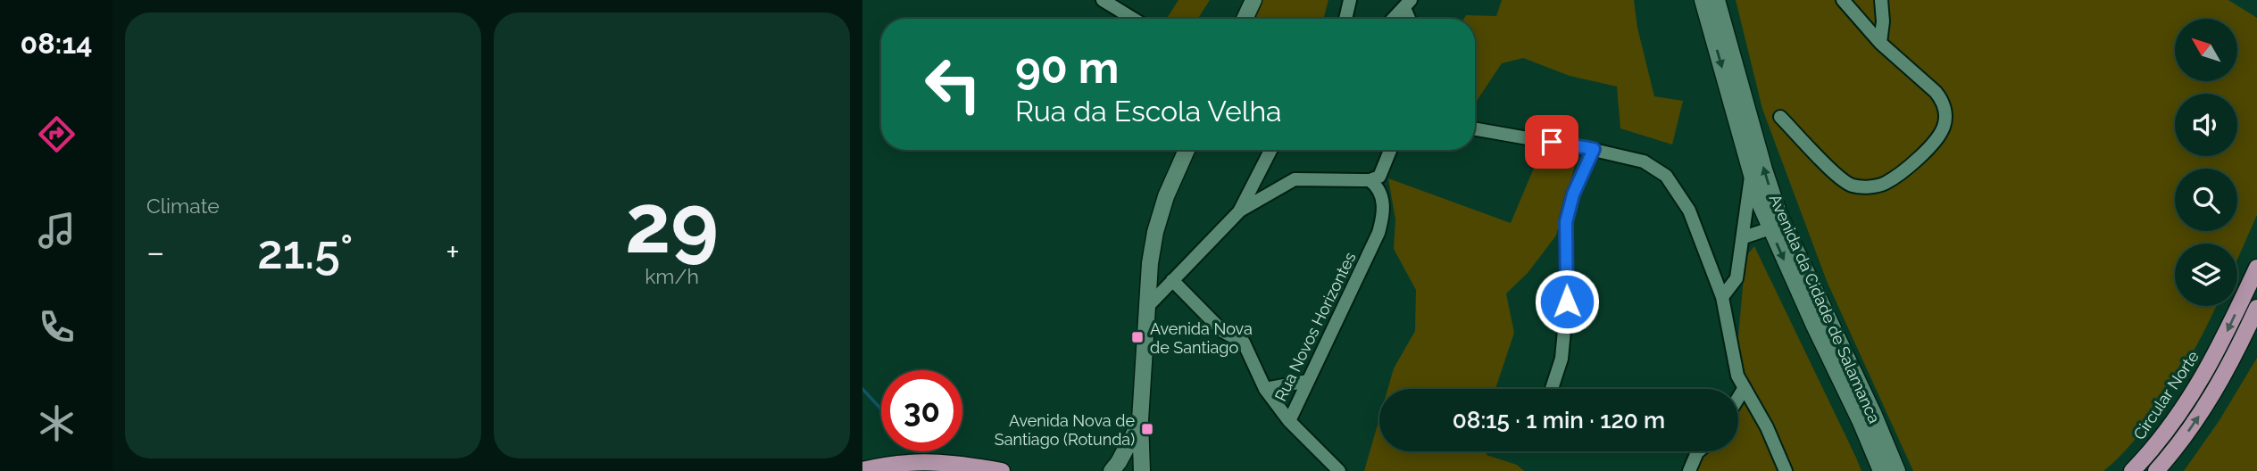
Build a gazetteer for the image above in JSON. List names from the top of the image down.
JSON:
{
  "streets": {
    "main road": ["Circular Norte"],
    "street": ["Avenida da Cidade de Salamanca", "Rua Novos Horizontes"]
  },
  "places": {
    "transit": ["Avenida Nova de Santiago", "Avenida Nova de Santiago (Rotunda)"]
  },
  "north": "top left",
  "page": {
    "tabs": "08:14",
    "tile": [
      "Climate",
      ["29", "km/h"]
    ],
    "turn": ["90 m", "Rua da Escola Velha"],
    "heat": ["−", "21.5°", "+"],
    "limit": "30",
    "trip": "08:15 · 1 min · 120 m"
  }
}
